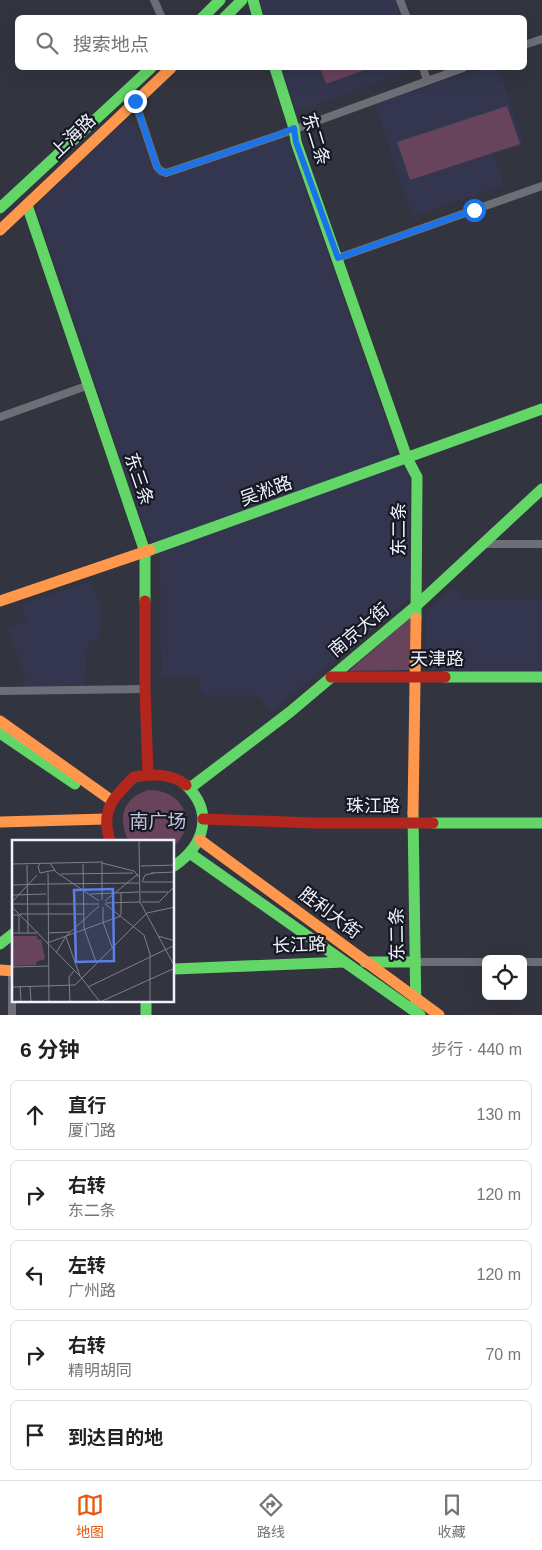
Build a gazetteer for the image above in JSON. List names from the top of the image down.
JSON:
{
  "streets": {
    "street": [
      "上海路",
      "东二条",
      "东三条",
      "吴淞路",
      "南京大街",
      "天津路",
      "珠江路",
      "胜利大街",
      "长江路"
    ]
  },
  "crossings": [
    ["上海路", "东三条"],
    ["东二条", "吴淞路"],
    ["东二条", "南京大街"],
    ["东二条", "天津路"],
    ["东二条", "珠江路"],
    ["东二条", "胜利大街"],
    ["东二条", "长江路"],
    ["东三条", "吴淞路"],
    ["南京大街", "天津路"],
    ["胜利大街", "长江路"]
  ],
  "districts": ["南广场"],
  "page": {
    "search": "搜索地点",
    "heading": ["6 分钟", "步行 · 440 m"],
    "list": [
      ["直行", "厦门路", "130 m"],
      ["右转", "东二条", "120 m"],
      ["左转", "广州路", "120 m"],
      ["右转", "精明胡同", "70 m"],
      "到达目的地"
    ],
    "nav": ["地图", "路线", "收藏"]
  }
}
